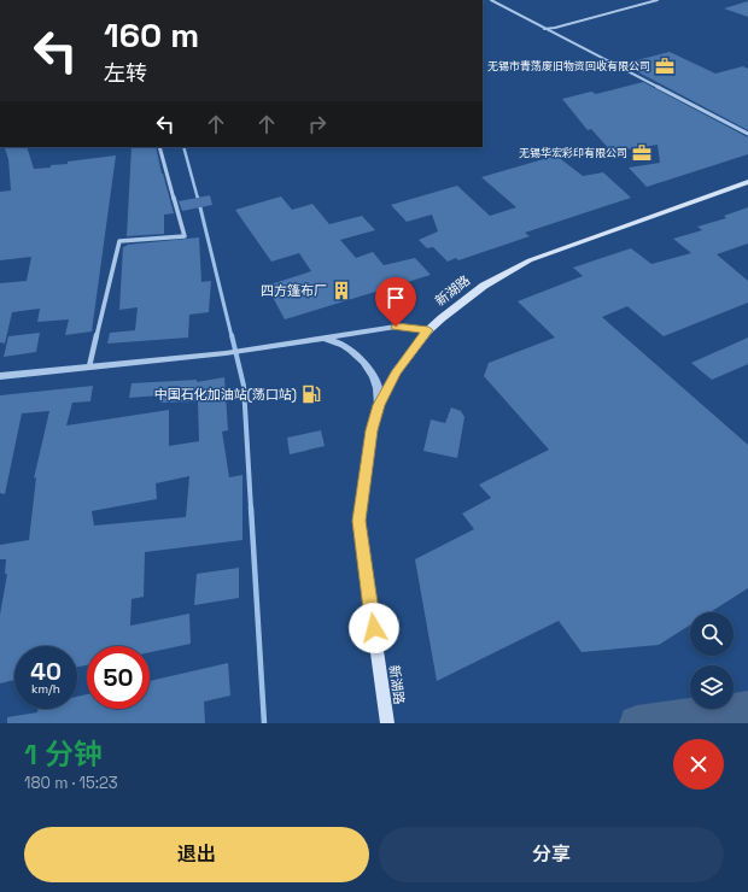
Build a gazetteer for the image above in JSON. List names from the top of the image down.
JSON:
{
  "streets": {
    "main road": ["新湖路"]
  },
  "places": {
    "office": ["无锡市青荡废旧物资回收有限公司", "无锡华宏彩印有限公司"],
    "building": ["四方篷布厂"],
    "fuel station": ["中国石化加油站(荡口站)"]
  },
  "page": {
    "turn": ["160 m", "左转"],
    "speed": "40 km/h",
    "limit": "50",
    "heading": ["1 分钟", "180 m · 15:23"],
    "buttons": ["退出", "分享"]
  }
}
